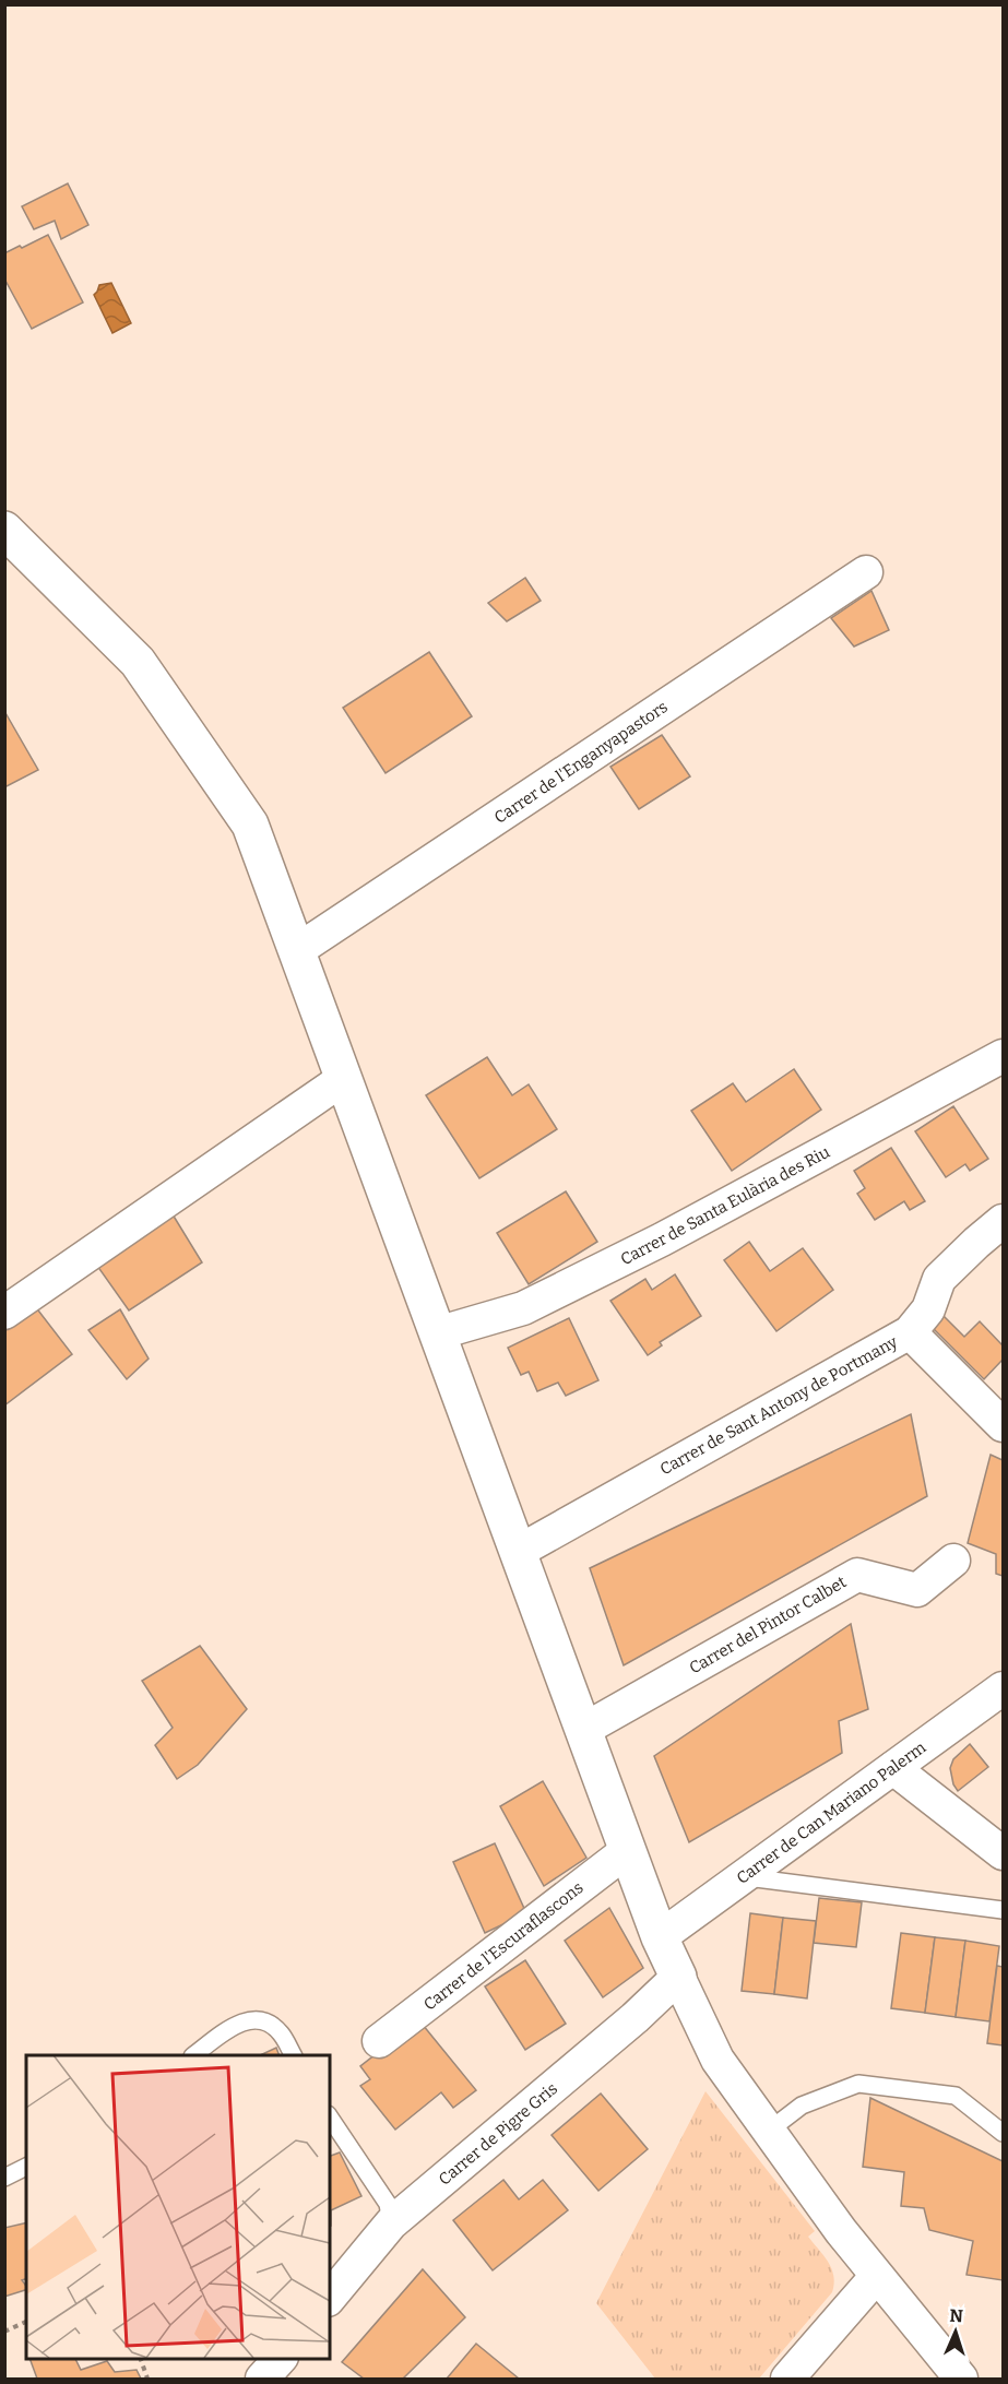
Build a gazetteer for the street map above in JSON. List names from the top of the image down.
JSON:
{
  "streets": {
    "street": [
      "Carrer de l'Enganyapastors",
      "Carrer de Santa Eulària des Riu",
      "Carrer de Sant Antony de Portmany",
      "Carrer del Pintor Calbet",
      "Carrer de Can Mariano Palerm",
      "Carrer de l'Escuraflascons",
      "Carrer de Pigre Gris"
    ]
  },
  "north": "top"
}
